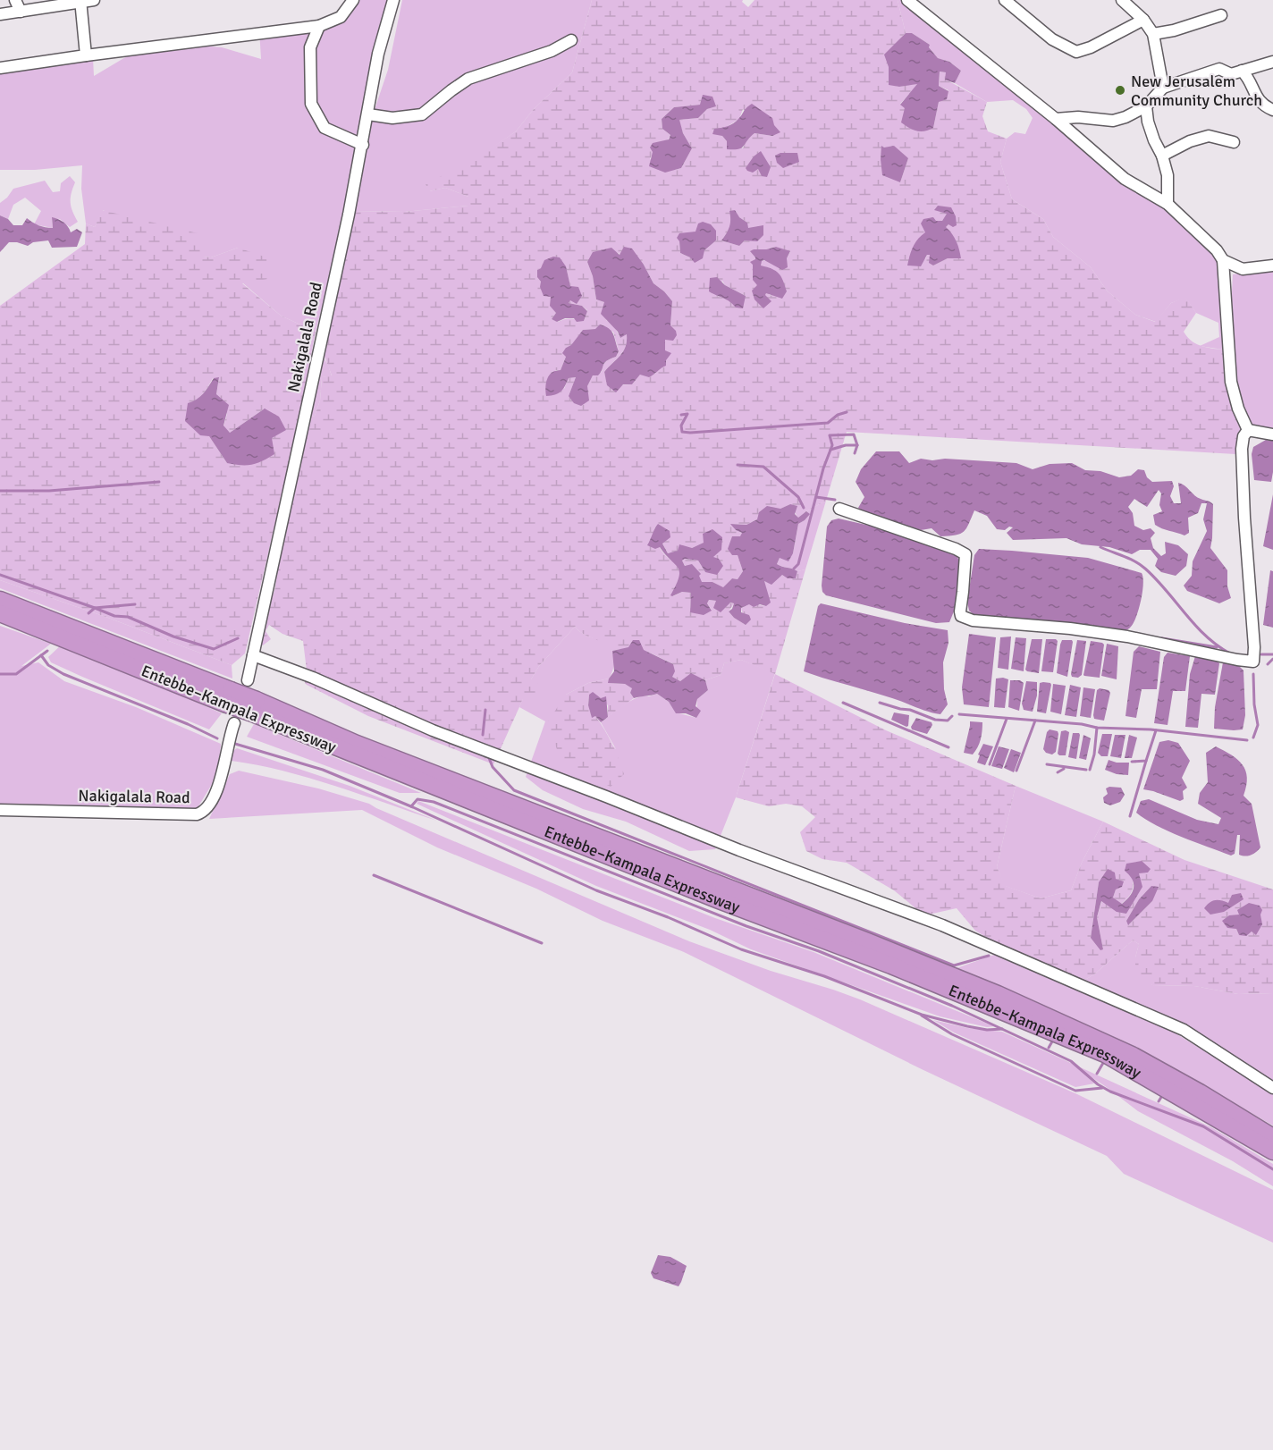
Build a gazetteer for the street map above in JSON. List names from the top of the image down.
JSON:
{
  "streets": {
    "highway": ["Entebbe–Kampala Expressway"],
    "street": ["Nakigalala Road"]
  },
  "places": ["New Jerusalem Community Church"]
}
